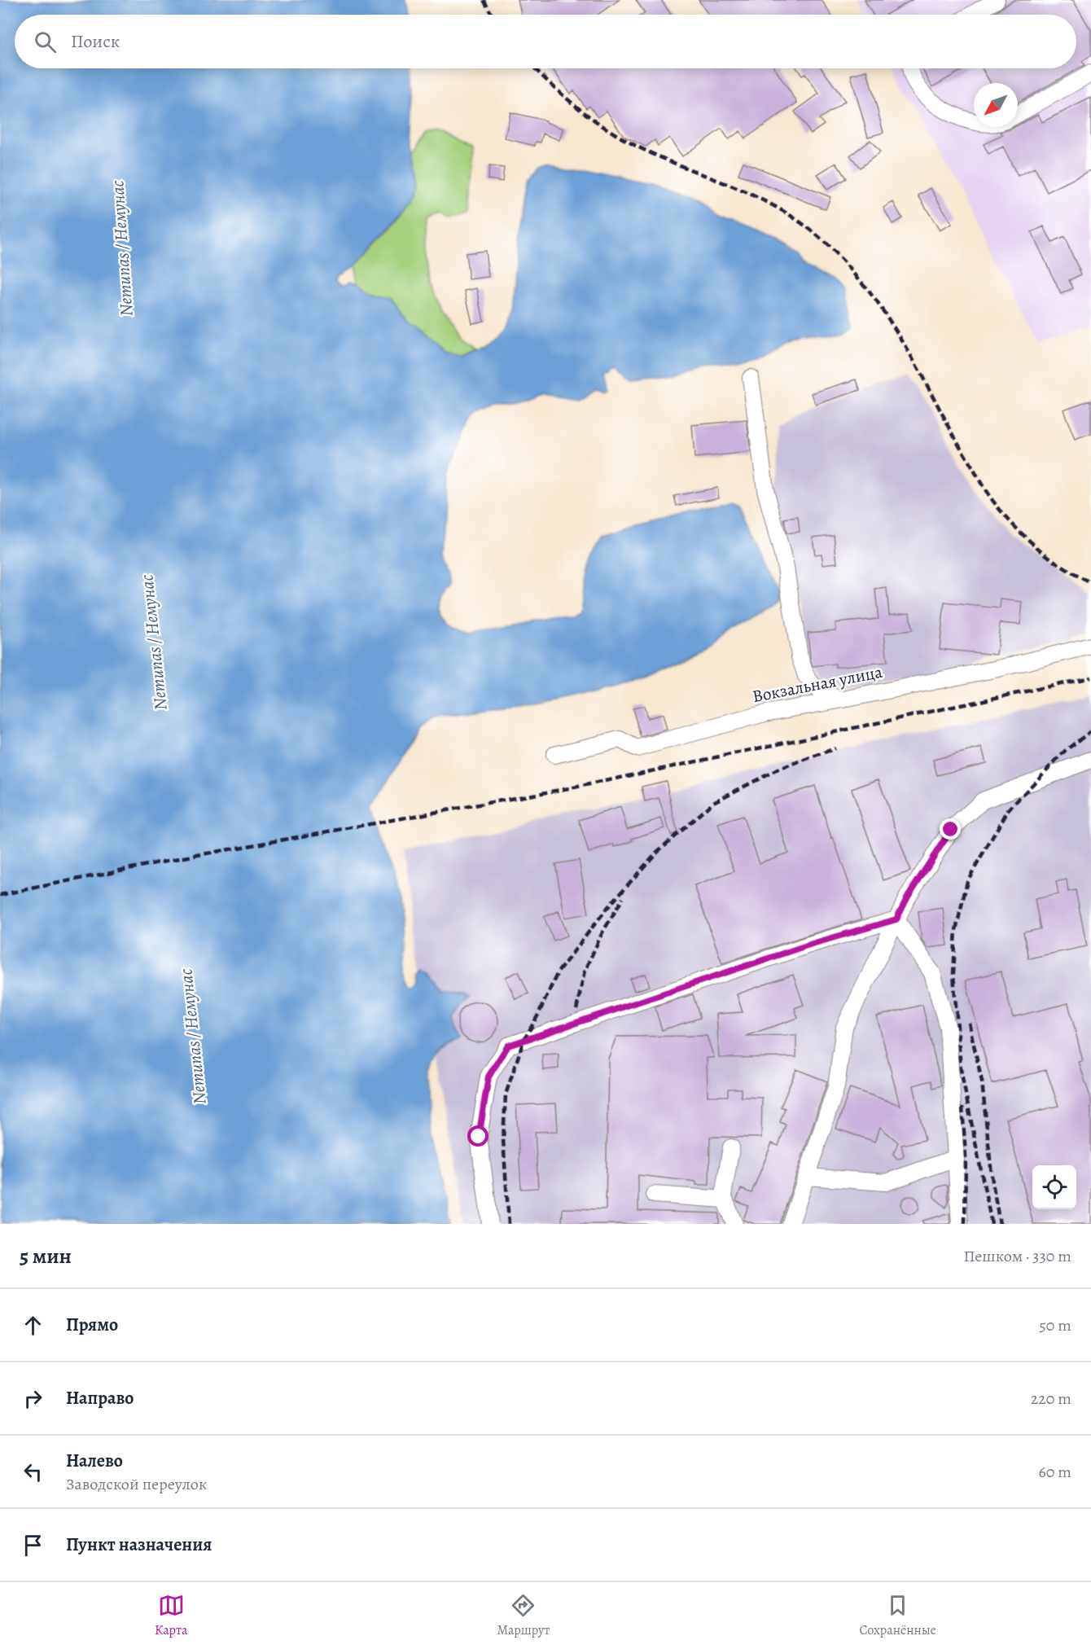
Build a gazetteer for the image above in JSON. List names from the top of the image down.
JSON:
{
  "streets": {
    "street": ["Вокзальная улица"]
  },
  "water": ["Nemunas / Немунас"],
  "north": "bottom left",
  "page": {
    "search": "Поиск",
    "heading": ["5 мин", "Пешком · 330 m"],
    "list": [
      ["Прямо", "50 m"],
      ["Направо", "220 m"],
      ["Налево", "Заводской переулок", "60 m"],
      "Пункт назначения"
    ],
    "nav": ["Карта", "Маршрут", "Сохранённые"]
  }
}
